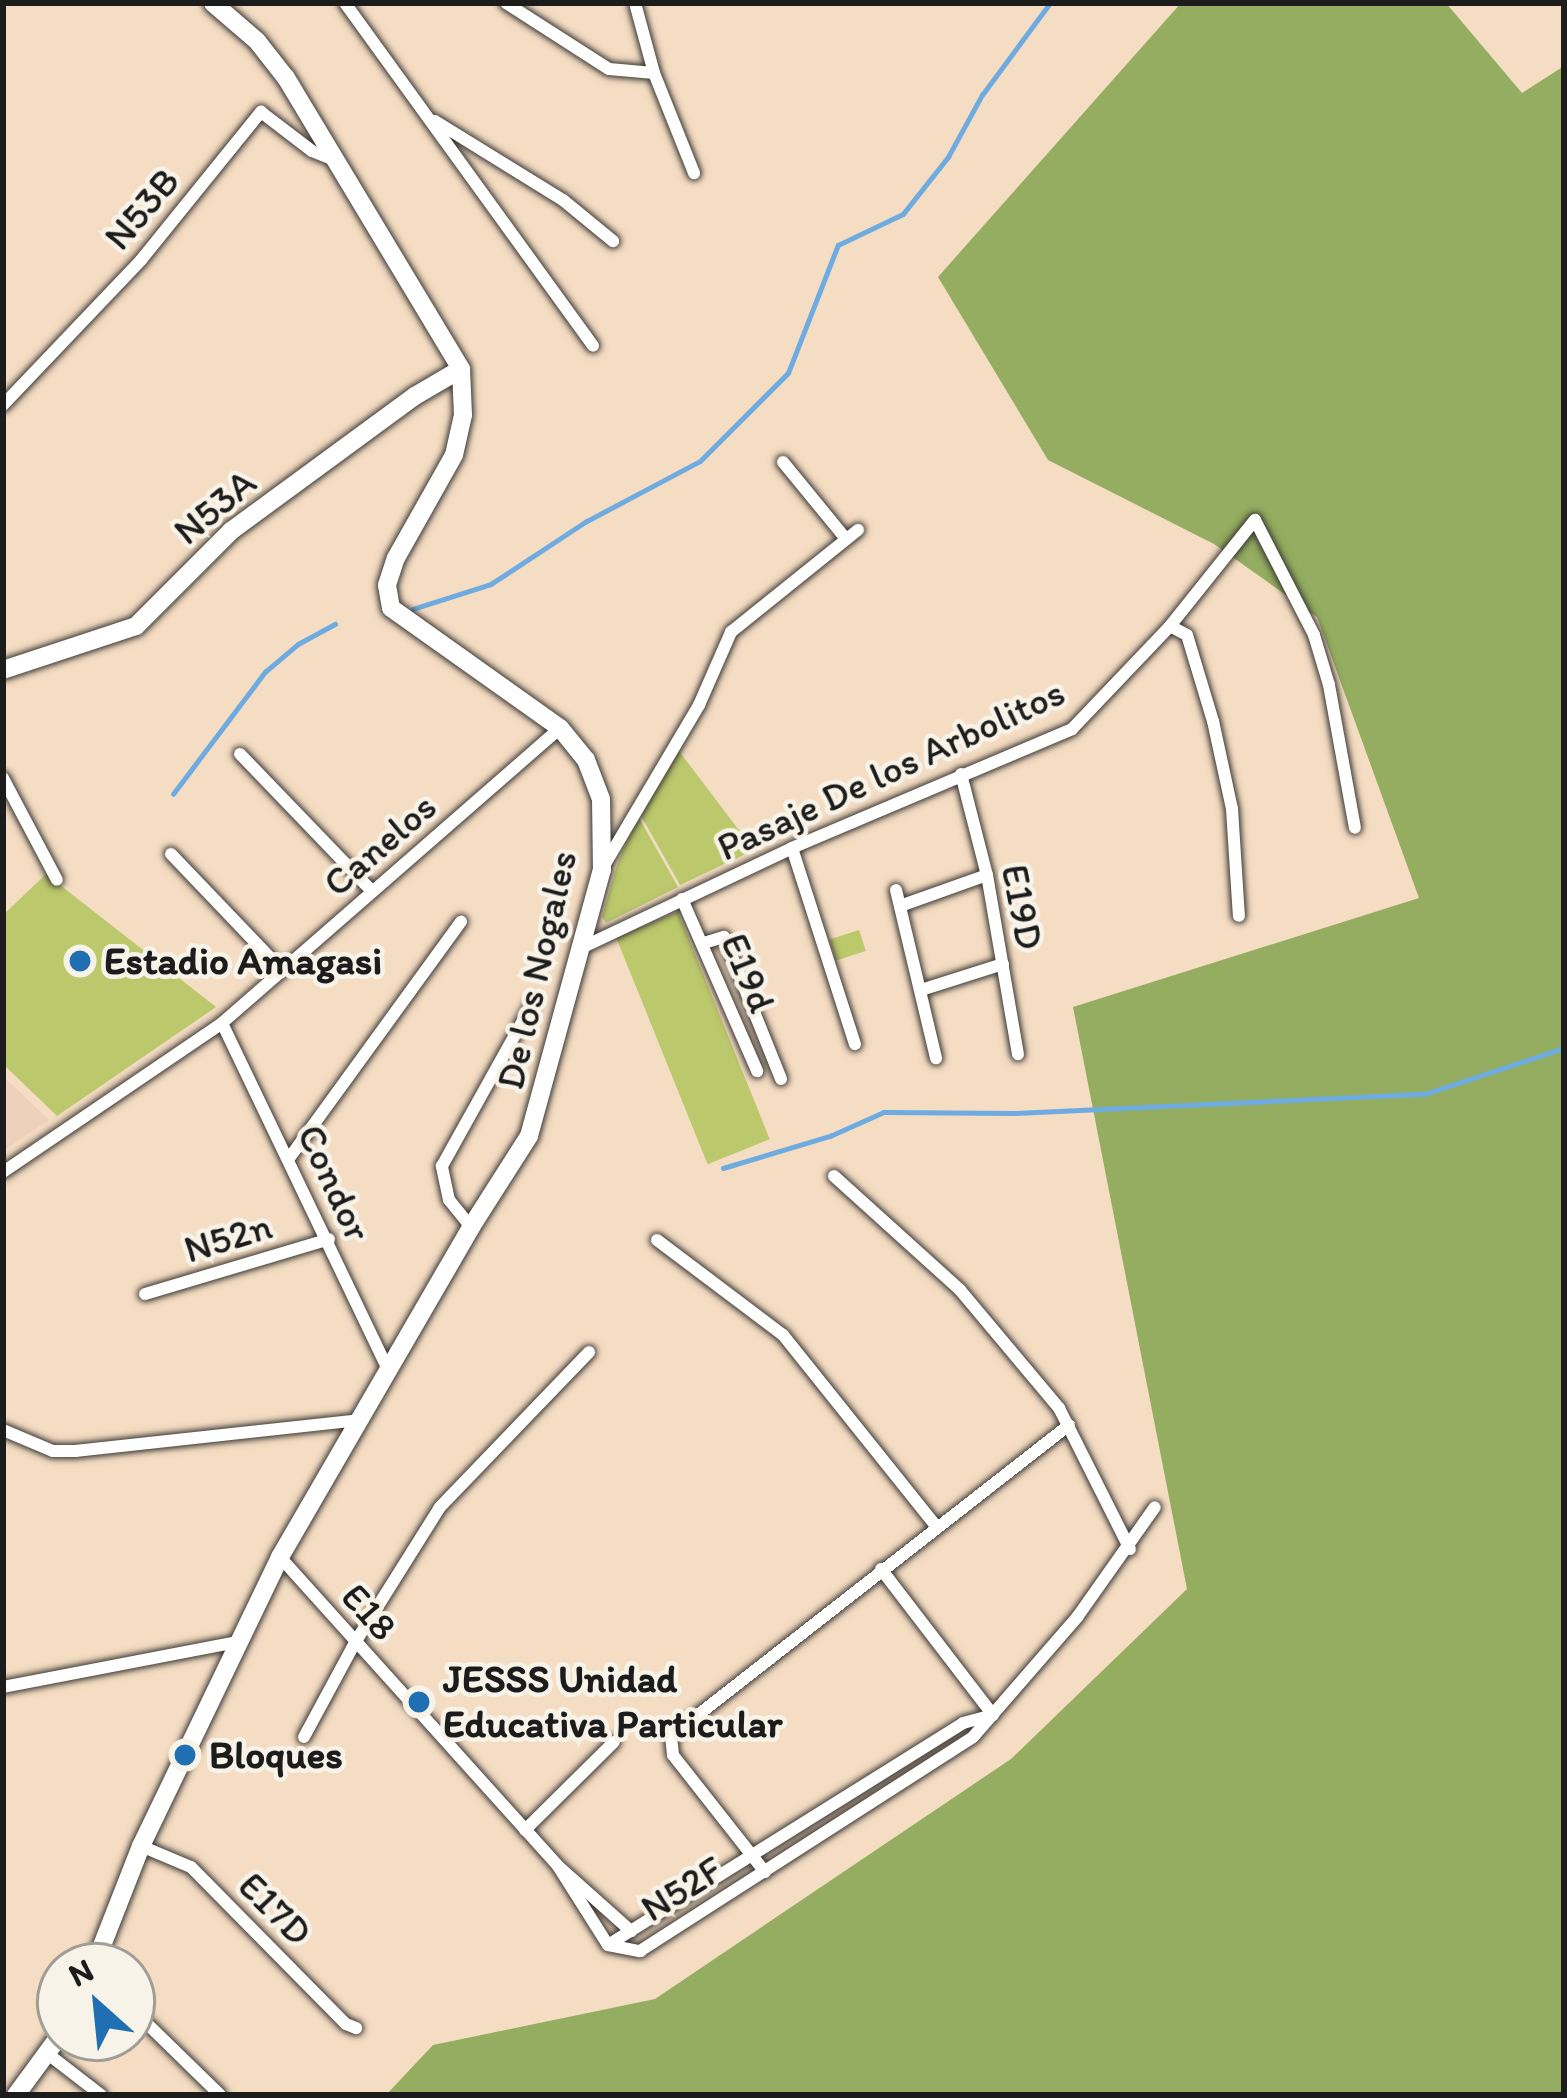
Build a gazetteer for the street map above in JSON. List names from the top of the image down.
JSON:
{
  "streets": {
    "street": [
      "N53B",
      "N53A",
      "Pasaje De los Arbolitos",
      "Canelos",
      "E19D",
      "De los Nogales",
      "E19d",
      "Condor",
      "N52n",
      "E18",
      "N52F",
      "E17D"
    ]
  },
  "crossings": [
    ["N53A", "De los Nogales"],
    ["Pasaje De los Arbolitos", "E19D"],
    ["Pasaje De los Arbolitos", "De los Nogales"],
    ["Pasaje De los Arbolitos", "E19d"],
    ["Canelos", "De los Nogales"],
    ["Canelos", "Condor"],
    ["De los Nogales", "Condor"],
    ["De los Nogales", "E18"],
    ["De los Nogales", "E17D"],
    ["Condor", "N52n"],
    ["E18", "N52F"]
  ],
  "places": ["Estadio Amagasi", "JESSS Unidad Educativa Particular", "Bloques"],
  "north": "top left"
}
